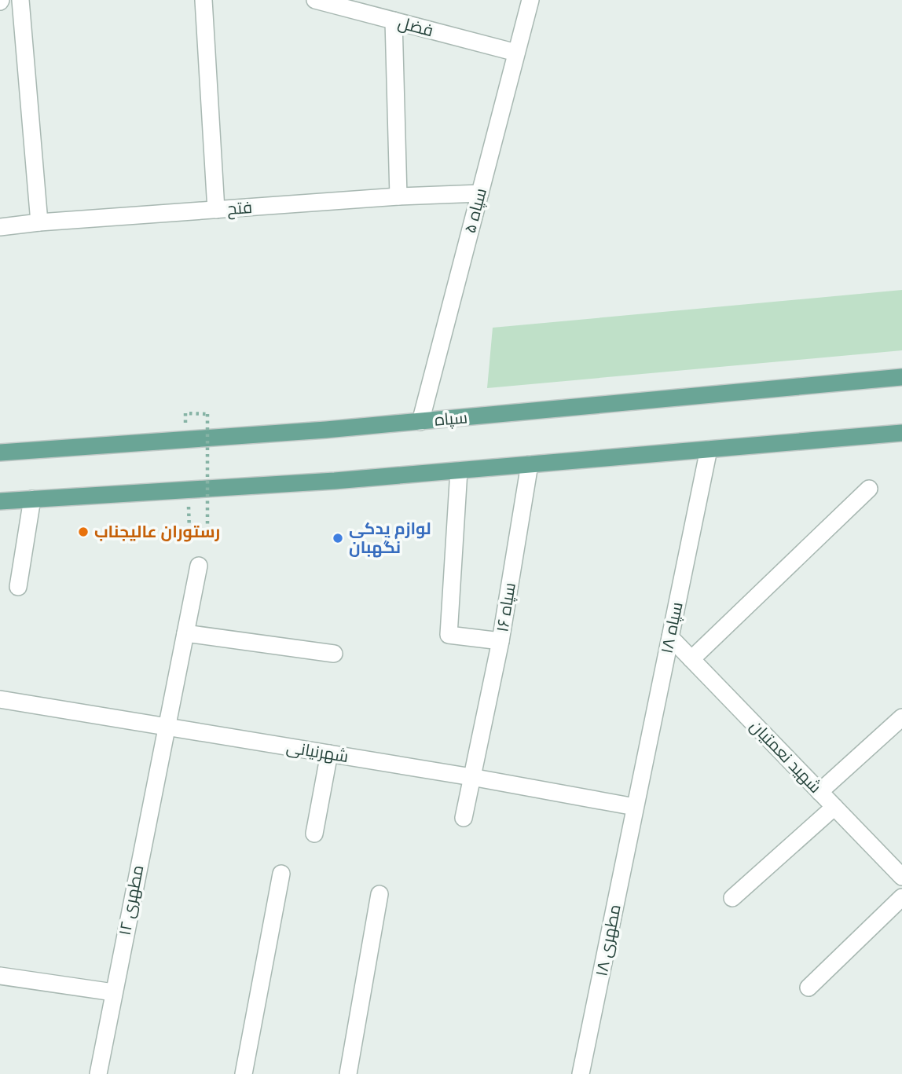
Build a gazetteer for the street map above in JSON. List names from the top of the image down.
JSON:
{
  "streets": {
    "main road": ["سپاه"],
    "street": [
      "فضل",
      "فتح",
      "سپاه ۵",
      "سپاه ۱۶",
      "سپاه ۱۸",
      "شهرنیانی",
      "شهید نعمتیان",
      "مطهری ۱۲",
      "مطهری ۱۸"
    ]
  },
  "crossings": [
    ["فضل", "سپاه ۵"],
    ["فتح", "سپاه ۵"],
    ["سپاه ۵", "سپاه"],
    ["سپاه ۱۶", "شهرنیانی"],
    ["سپاه ۱۸", "شهرنیانی"],
    ["سپاه ۱۸", "شهید نعمتیان"],
    ["سپاه ۱۸", "مطهری ۱۸"],
    ["شهرنیانی", "مطهری ۱۲"],
    ["شهرنیانی", "مطهری ۱۸"]
  ],
  "places": ["رستوران عالیجناب", "لوازم یدکی نگهبان"]
}
